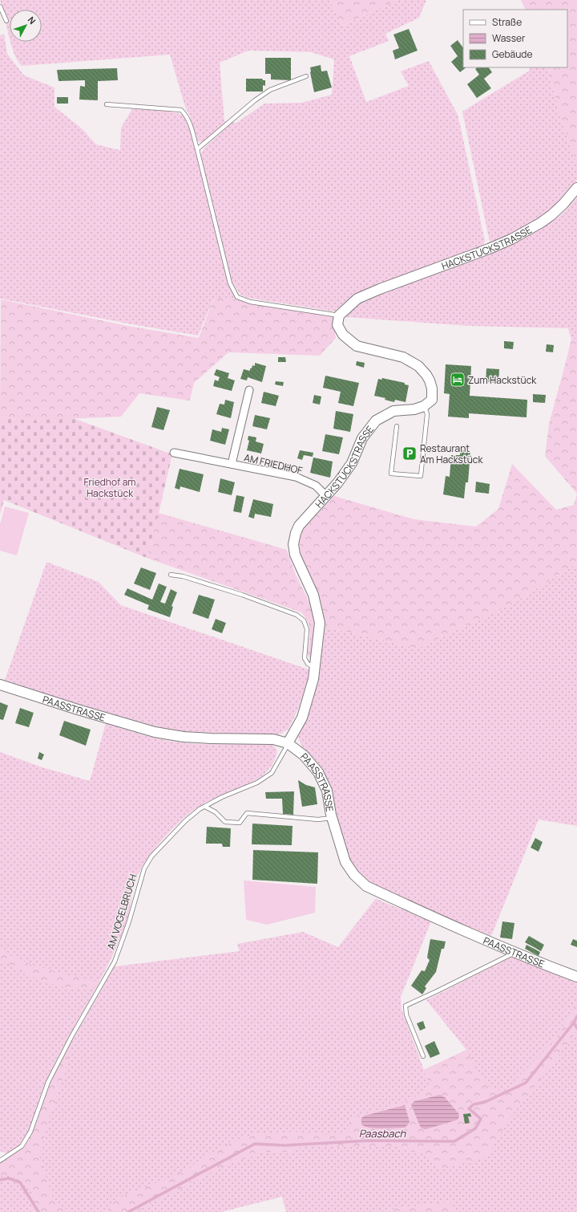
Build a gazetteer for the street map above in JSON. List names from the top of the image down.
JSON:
{
  "streets": {
    "street": ["HACKSTÜCKSTRASSE", "AM FRIEDHOF", "PAASSTRASSE"],
    "lane": ["AM VOGELBRUCH"]
  },
  "crossings": [
    ["HACKSTÜCKSTRASSE", "AM FRIEDHOF"],
    ["HACKSTÜCKSTRASSE", "PAASSTRASSE"],
    ["HACKSTÜCKSTRASSE", "AM VOGELBRUCH"],
    ["PAASSTRASSE", "AM VOGELBRUCH"]
  ],
  "water": ["Paasbach"],
  "parks": ["Friedhof am Hackstück"],
  "places": {
    "hotel": ["Zum Hackstück"],
    "parking": ["Restaurant Am Hackstück"]
  },
  "legend": ["Straße", "Wasser", "Gebäude"],
  "north": "top right"
}
